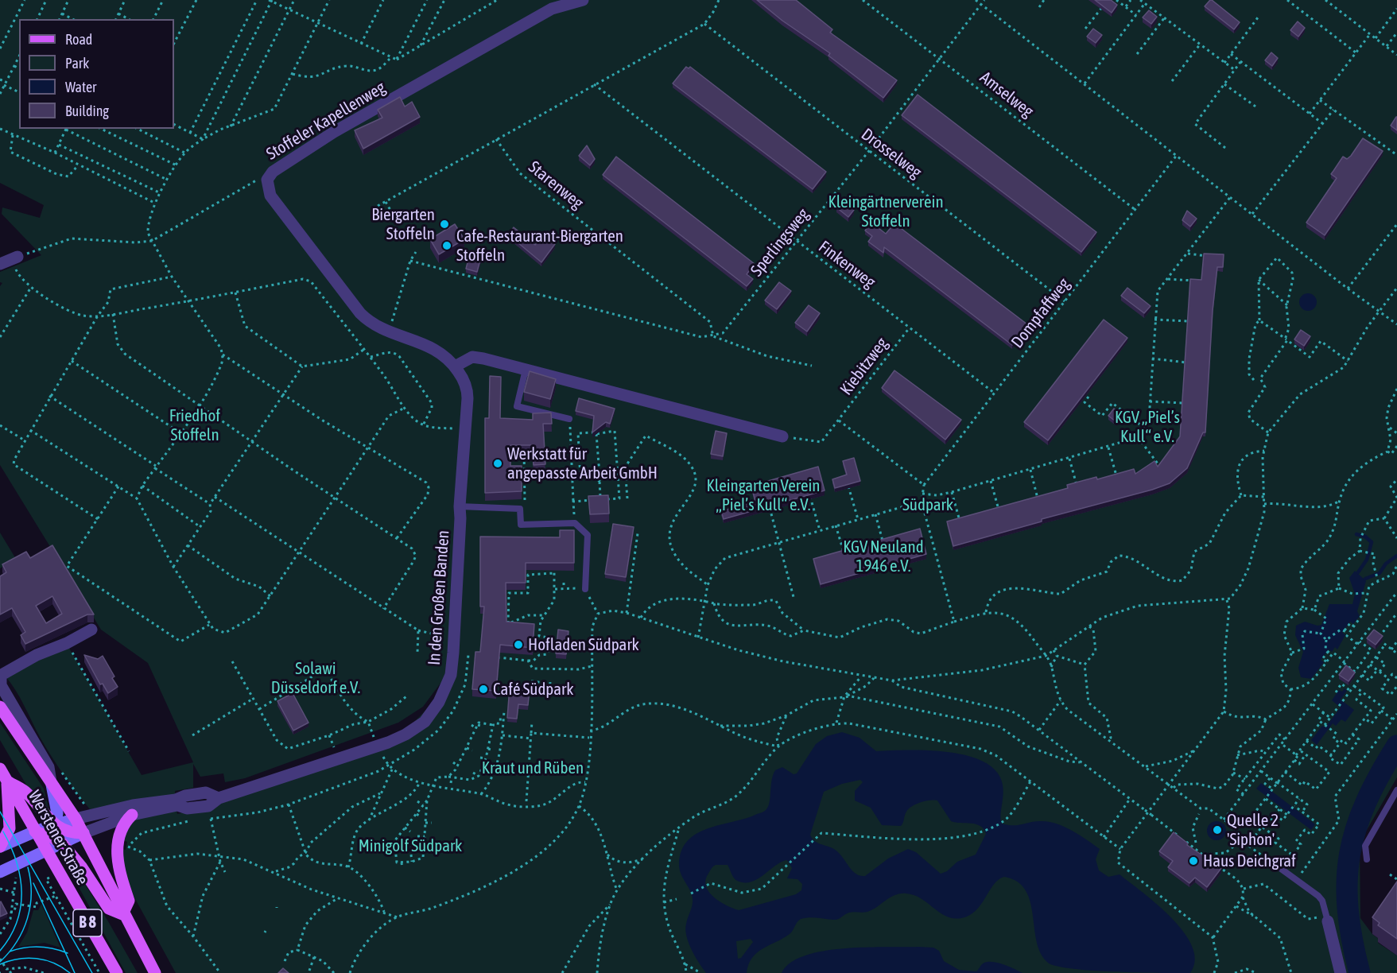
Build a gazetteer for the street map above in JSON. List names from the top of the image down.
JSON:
{
  "streets": {
    "main road": ["Werstener Straße", "B 8"],
    "street": ["Stoffeler Kapellenweg", "In den Großen Banden"],
    "path": [
      "Amselweg",
      "Drosselweg",
      "Starenweg",
      "Sperlingsweg",
      "Finkenweg",
      "Dompfaffweg",
      "Kiebitzweg"
    ]
  },
  "crossings": [
    ["Amselweg", "Sperlingsweg"],
    ["Amselweg", "Dompfaffweg"],
    ["Stoffeler Kapellenweg", "In den Großen Banden"],
    ["Drosselweg", "Sperlingsweg"],
    ["Drosselweg", "Dompfaffweg"],
    ["Starenweg", "Sperlingsweg"],
    ["Sperlingsweg", "Finkenweg"],
    ["Finkenweg", "Dompfaffweg"],
    ["Finkenweg", "Kiebitzweg"],
    ["In den Großen Banden", "Werstener Straße"]
  ],
  "parks": [
    "Kleingärtnerverein Stoffeln",
    "Friedhof Stoffeln",
    "KGV „Piel’s Kull“ e.V.",
    "Kleingarten Verein „Piel’s Kull“ e.V.",
    "Südpark",
    "KGV Neuland 1946 e.V.",
    "Solawi Düsseldorf e.V.",
    "Kraut und Rüben",
    "Minigolf Südpark"
  ],
  "places": [
    "Biergarten Stoffeln",
    "Cafe-Restaurant-Biergarten Stoffeln",
    "Werkstatt für angepasste Arbeit GmbH",
    "Hofladen Südpark",
    "Café Südpark",
    "Quelle 2 'Siphon'",
    "Haus Deichgraf"
  ],
  "legend": [
    "Road",
    "Park",
    "Water",
    "Building"
  ]
}
